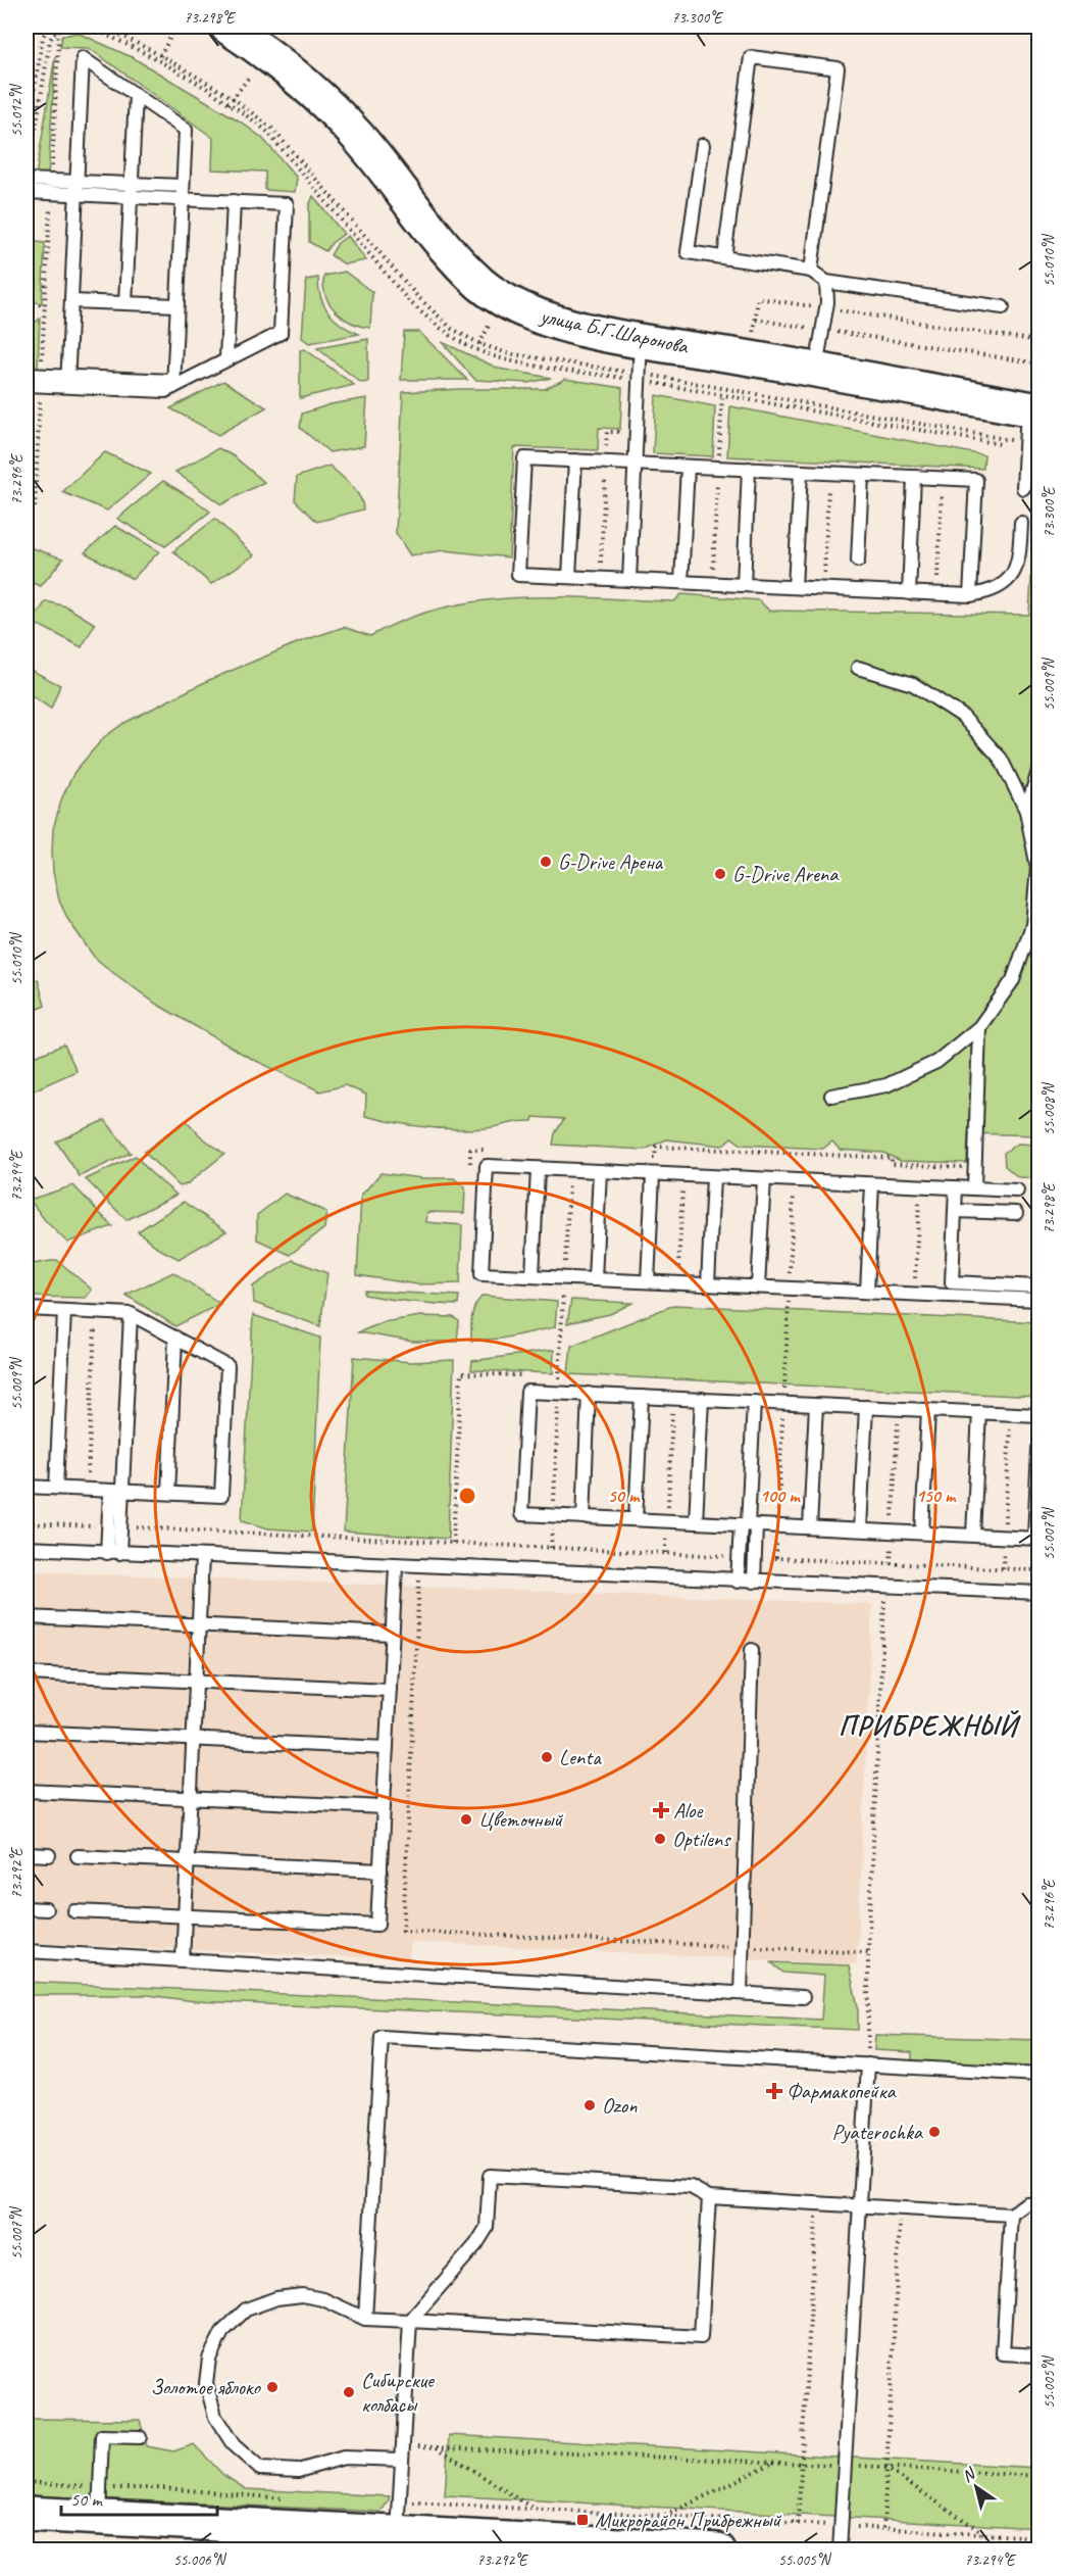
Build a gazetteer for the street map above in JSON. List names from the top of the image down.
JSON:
{
  "streets": {
    "main road": ["улица Б.Г.Шаронова"]
  },
  "districts": ["ПРИБРЕЖНЫЙ"],
  "places": {
    "other": [
      "G-Drive Арена",
      "G-Drive Arena",
      "Lenta",
      "Цветочный",
      "Optilens",
      "Ozon",
      "Pyaterochka",
      "Золотое яблоко",
      "Сибирские колбасы"
    ],
    "health": ["Aloe", "Фармакопейка"],
    "transit": ["Микрорайон Прибрежный"]
  },
  "scale_bar": "50 m",
  "north": "top left",
  "coordinates": [
    "73.298°E",
    "73.300°E",
    "55.012°N",
    "55.010°N",
    "73.296°E",
    "55.009°N",
    "55.008°N",
    "73.294°E",
    "55.007°N",
    "73.292°E",
    "55.005°N",
    "55.006°N"
  ],
  "rings": ["50 m", "100 m", "150 m"]
}
